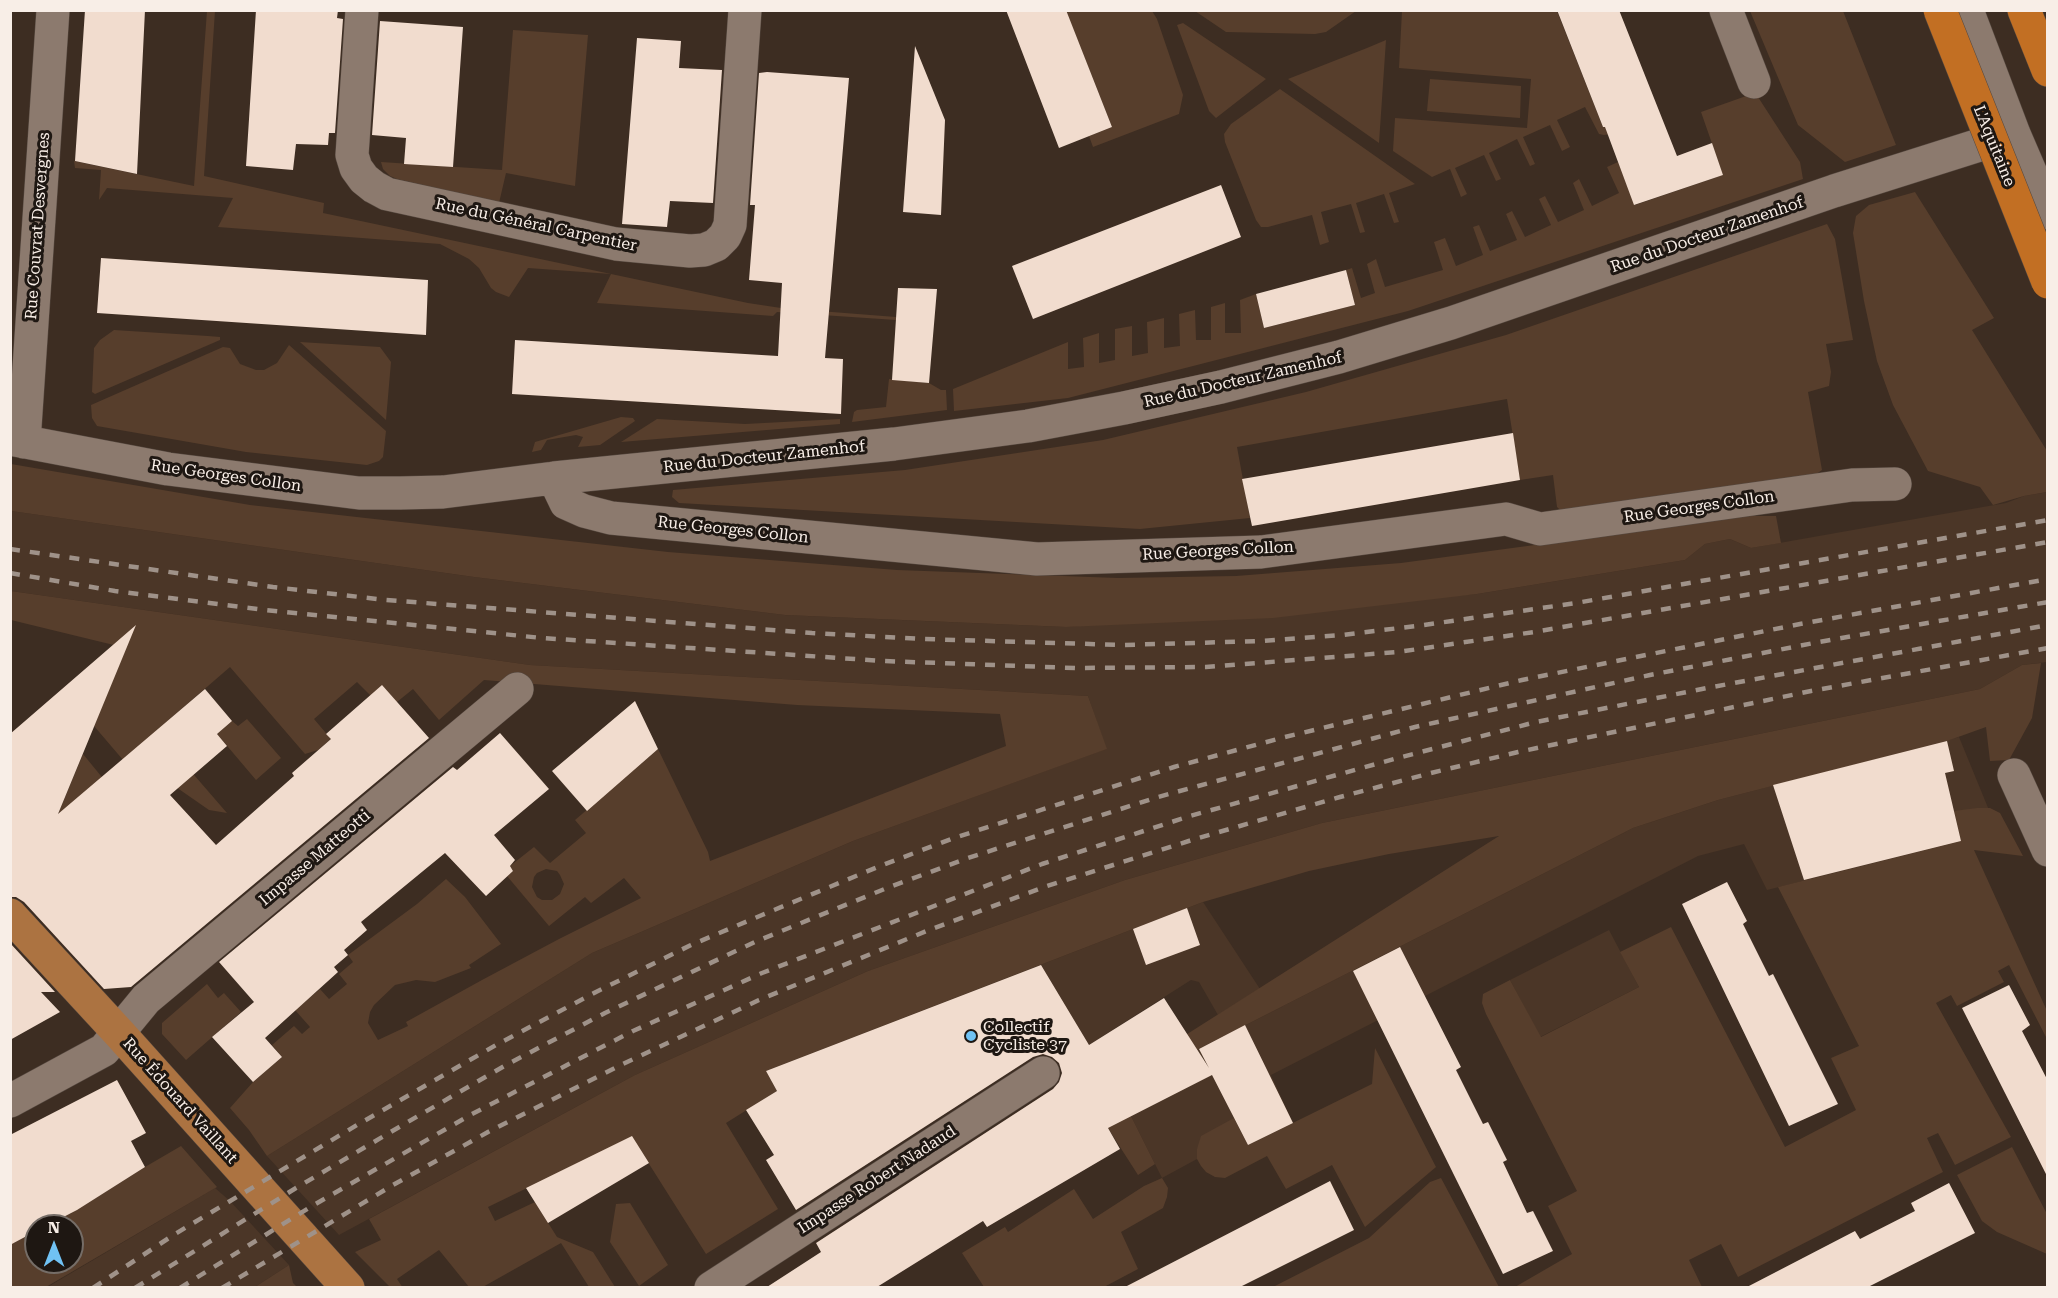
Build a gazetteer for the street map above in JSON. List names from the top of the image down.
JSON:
{
  "streets": {
    "highway": ["L'Aquitaine"],
    "main road": ["Rue Édouard Vaillant"],
    "street": [
      "Rue du Général Carpentier",
      "Rue Couvrat Desvergnes",
      "Rue du Docteur Zamenhof",
      "Rue Georges Collon",
      "Impasse Matteotti",
      "Impasse Robert Nadaud"
    ]
  },
  "crossings": [
    ["Rue Couvrat Desvergnes", "Rue Georges Collon"],
    ["Rue du Docteur Zamenhof", "Rue Georges Collon"],
    ["Impasse Matteotti", "Rue Édouard Vaillant"]
  ],
  "places": ["Collectif Cycliste 37"],
  "north": "top"
}
